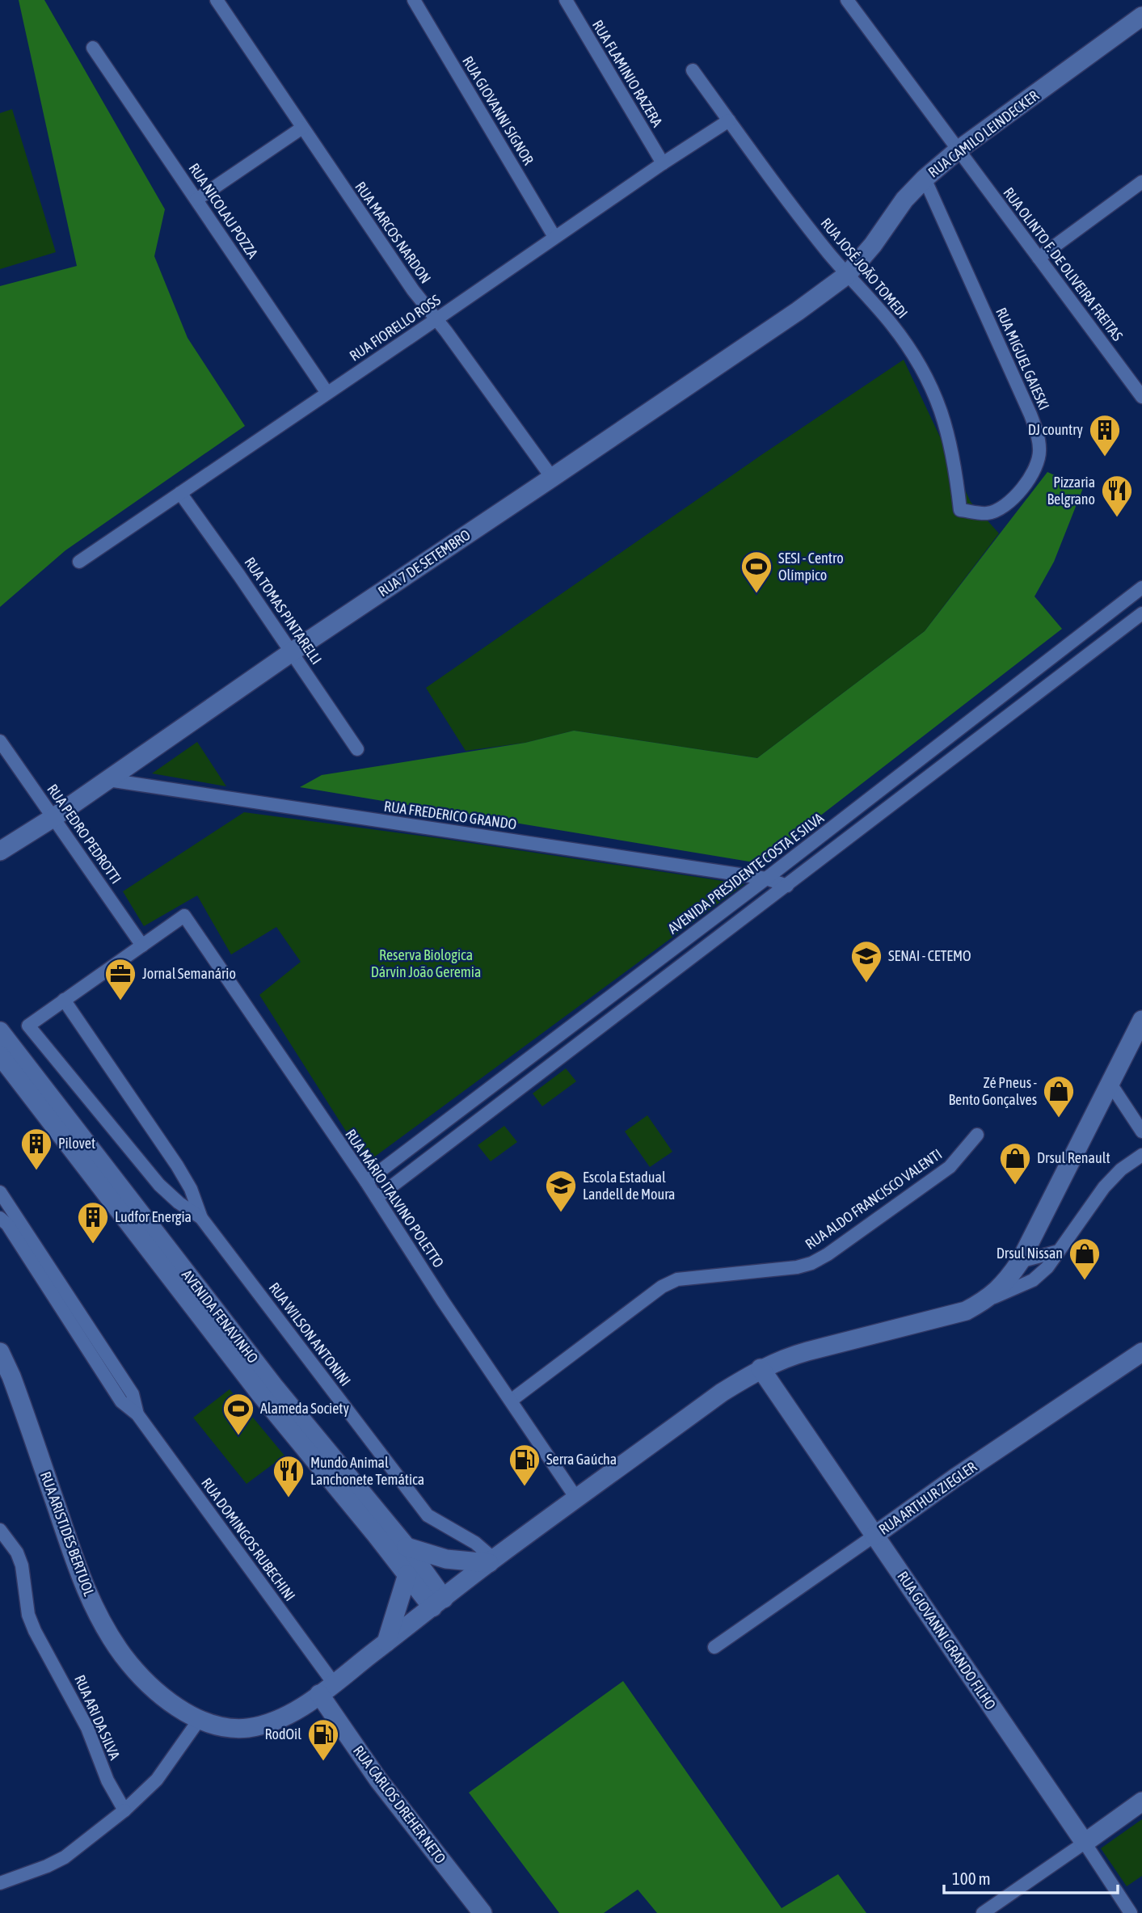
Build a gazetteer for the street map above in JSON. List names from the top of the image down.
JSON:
{
  "streets": {
    "street": [
      "RUA FLAMINIO RAZERA",
      "RUA GIOVANNI SIGNOR",
      "RUA CAMILO LEINDECKER",
      "RUA NICOLAU POZZA",
      "RUA MARCOS NARDON",
      "RUA OLINTO F. DE OLIVEIRA FREITAS",
      "RUA JOSÉ JOÃO TOMEDI",
      "RUA FIORELLO ROSS",
      "RUA MIGUEL GAIESKI",
      "RUA 7 DE SETEMBRO",
      "RUA TOMAS PINTARELLI",
      "RUA FREDERICO GRANDO",
      "RUA PEDRO PEDROTTI",
      "AVENIDA PRESIDENTE COSTA E SILVA",
      "RUA MÁRIO ITALVINO POLETTO",
      "RUA ALDO FRANCISCO VALENTI",
      "AVENIDA FENAVINHO",
      "RUA WILSON ANTONINI",
      "RUA ARTHUR ZIEGLER",
      "RUA ARISTIDES BERTUOL",
      "RUA DOMINGOS RUBECHINI",
      "RUA GIOVANNI GRANDO FILHO",
      "RUA ARI DA SILVA",
      "RUA CARLOS DREHER NETO"
    ]
  },
  "crossings": [
    ["RUA FLAMINIO RAZERA", "RUA FIORELLO ROSS"],
    ["RUA GIOVANNI SIGNOR", "RUA FIORELLO ROSS"],
    ["RUA CAMILO LEINDECKER", "RUA OLINTO F. DE OLIVEIRA FREITAS"],
    ["RUA CAMILO LEINDECKER", "RUA JOSÉ JOÃO TOMEDI"],
    ["RUA CAMILO LEINDECKER", "RUA MIGUEL GAIESKI"],
    ["RUA CAMILO LEINDECKER", "RUA 7 DE SETEMBRO"],
    ["RUA NICOLAU POZZA", "RUA FIORELLO ROSS"],
    ["RUA MARCOS NARDON", "RUA FIORELLO ROSS"],
    ["RUA MARCOS NARDON", "RUA 7 DE SETEMBRO"],
    ["RUA JOSÉ JOÃO TOMEDI", "RUA FIORELLO ROSS"],
    ["RUA JOSÉ JOÃO TOMEDI", "RUA MIGUEL GAIESKI"],
    ["RUA JOSÉ JOÃO TOMEDI", "RUA 7 DE SETEMBRO"],
    ["RUA FIORELLO ROSS", "RUA TOMAS PINTARELLI"],
    ["RUA 7 DE SETEMBRO", "RUA TOMAS PINTARELLI"],
    ["RUA 7 DE SETEMBRO", "RUA FREDERICO GRANDO"],
    ["RUA 7 DE SETEMBRO", "RUA PEDRO PEDROTTI"],
    ["RUA FREDERICO GRANDO", "AVENIDA PRESIDENTE COSTA E SILVA"],
    ["RUA PEDRO PEDROTTI", "RUA MÁRIO ITALVINO POLETTO"],
    ["AVENIDA PRESIDENTE COSTA E SILVA", "RUA MÁRIO ITALVINO POLETTO"],
    ["RUA MÁRIO ITALVINO POLETTO", "RUA ALDO FRANCISCO VALENTI"],
    ["RUA MÁRIO ITALVINO POLETTO", "RUA ARISTIDES BERTUOL"],
    ["AVENIDA FENAVINHO", "RUA ARISTIDES BERTUOL"],
    ["RUA WILSON ANTONINI", "RUA ARISTIDES BERTUOL"],
    ["RUA ARTHUR ZIEGLER", "RUA GIOVANNI GRANDO FILHO"],
    ["RUA ARISTIDES BERTUOL", "RUA DOMINGOS RUBECHINI"],
    ["RUA ARISTIDES BERTUOL", "RUA GIOVANNI GRANDO FILHO"],
    ["RUA ARISTIDES BERTUOL", "RUA CARLOS DREHER NETO"],
    ["RUA DOMINGOS RUBECHINI", "RUA CARLOS DREHER NETO"]
  ],
  "parks": ["Reserva Biologica Dárvin João Geremia"],
  "places": {
    "building": ["DJ country", "Pilovet", "Ludfor Energia"],
    "restaurant": ["Pizzaria Belgrano", "Mundo Animal Lanchonete Temática"],
    "sports": ["SESI - Centro Olímpico", "Alameda Society"],
    "school or university": ["SENAI - CETEMO", "Escola Estadual Landell de Moura"],
    "office": ["Jornal Semanário"],
    "shop": ["Zé Pneus - Bento Gonçalves", "Drsul Renault", "Drsul Nissan"],
    "fuel station": ["Serra Gaúcha", "RodOil"]
  },
  "scale_bar": "100 m"
}
